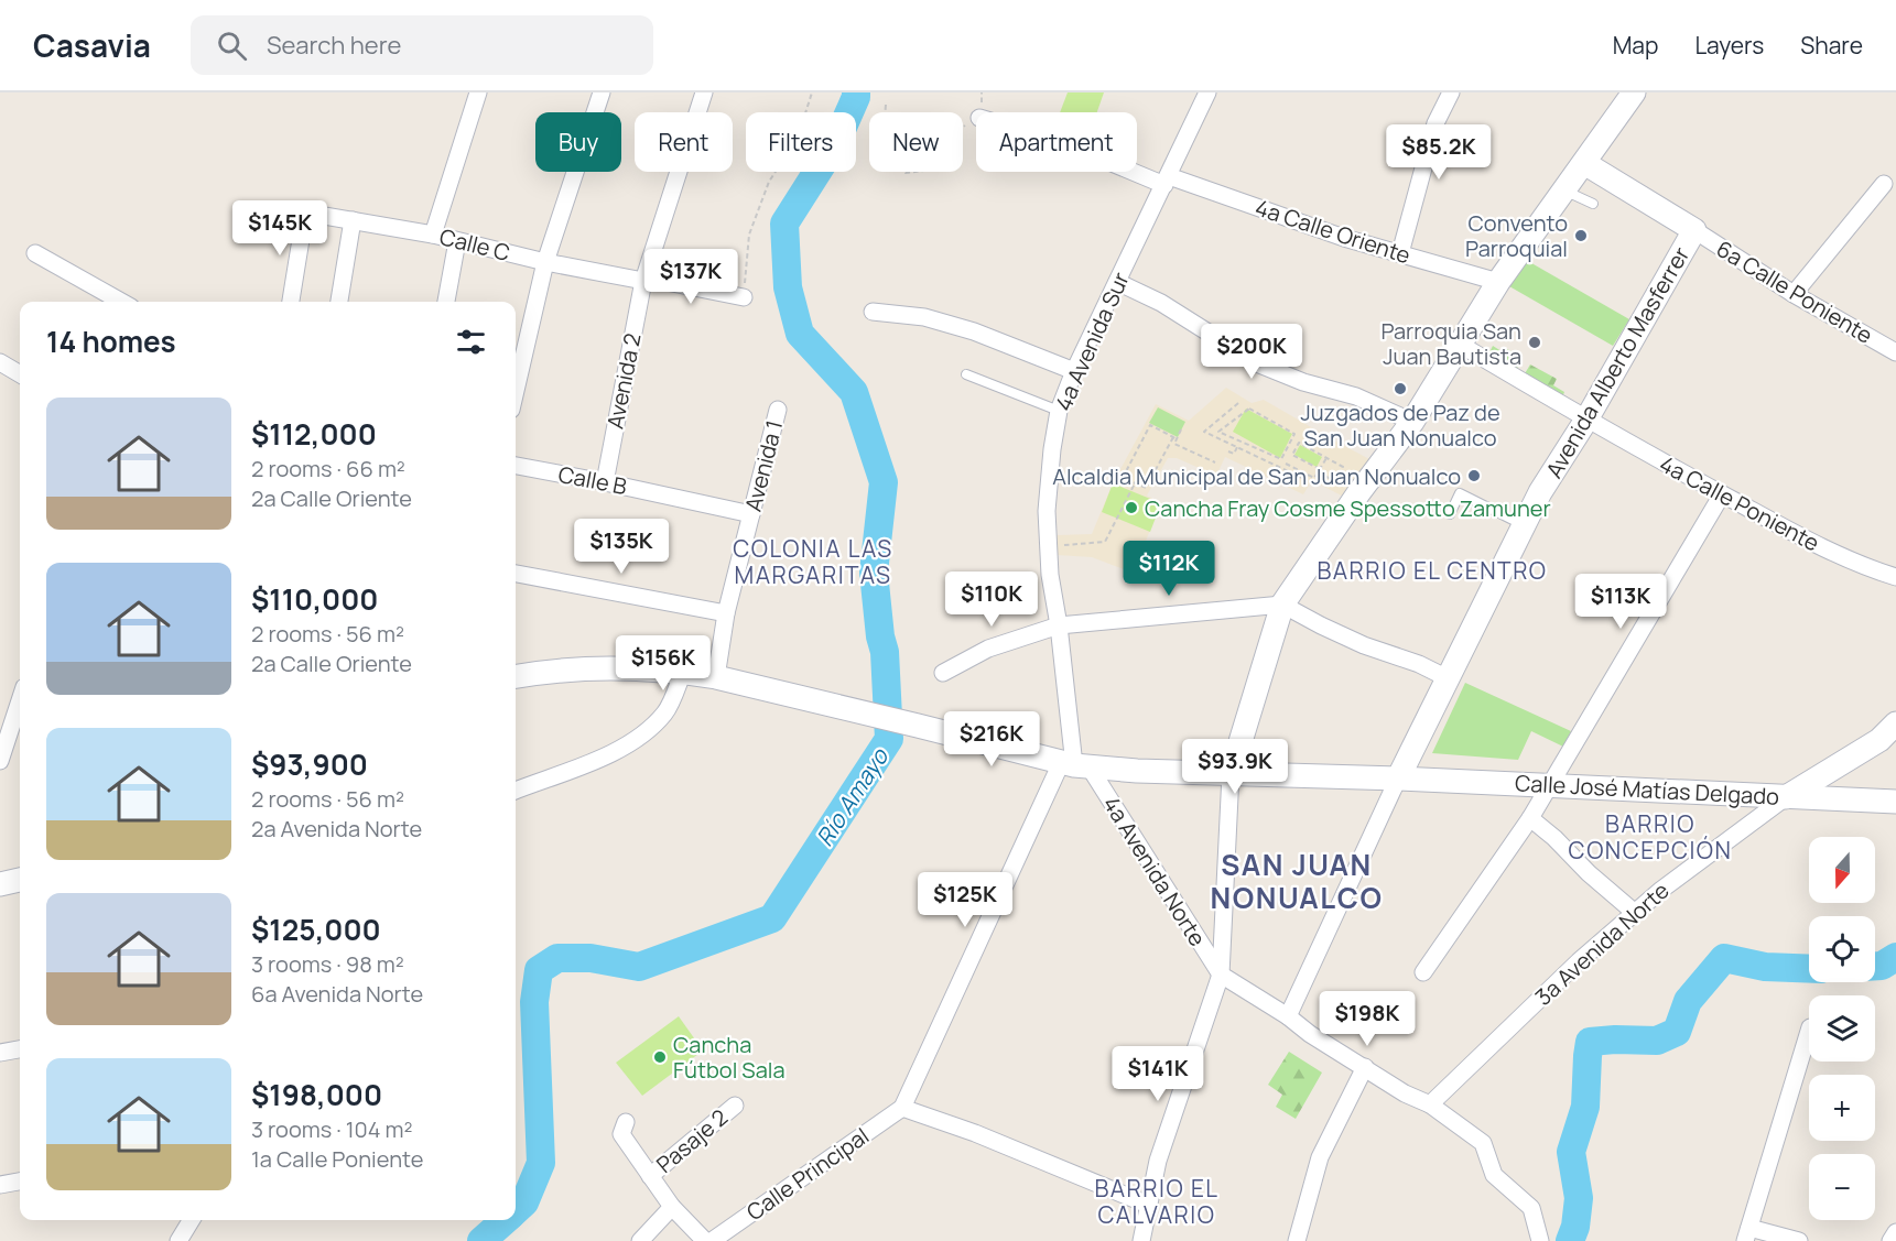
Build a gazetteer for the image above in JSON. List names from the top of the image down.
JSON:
{
  "streets": {
    "main road": ["Avenida Alberto Masferrer", "Calle José Matías Delgado"],
    "street": [
      "4a Calle Oriente",
      "Calle C",
      "6a Calle Poniente",
      "4a Avenida Sur",
      "Avenida 2",
      "Avenida 1",
      "Calle B",
      "4a Calle Poniente",
      "4a Avenida Norte",
      "3a Avenida Norte",
      "Pasaje 2",
      "Calle Principal"
    ]
  },
  "crossings": [
    ["4a Calle Oriente", "4a Avenida Sur"],
    ["Calle C", "Avenida 2"],
    ["6a Calle Poniente", "Avenida Alberto Masferrer"],
    ["4a Avenida Sur", "Calle José Matías Delgado"],
    ["4a Avenida Sur", "4a Avenida Norte"],
    ["Avenida Alberto Masferrer", "4a Calle Poniente"],
    ["Avenida Alberto Masferrer", "Calle José Matías Delgado"],
    ["Avenida 2", "Calle B"],
    ["Avenida 1", "Calle B"],
    ["Avenida 1", "Calle José Matías Delgado"],
    ["Calle José Matías Delgado", "4a Avenida Norte"],
    ["Calle José Matías Delgado", "3a Avenida Norte"]
  ],
  "districts": [
    "COLONIA LAS MARGARITAS",
    "BARRIO EL CENTRO",
    "BARRIO CONCEPCIÓN",
    "SAN JUAN NONUALCO",
    "BARRIO EL CALVARIO"
  ],
  "water": ["Río Amayo"],
  "places": [
    "Convento Parroquial",
    "Parroquia San Juan Bautista",
    "Juzgados de Paz de San Juan Nonualco",
    "Alcaldia Municipal de San Juan Nonualco",
    "Cancha Fray Cosme Spessotto Zamuner",
    "Cancha Fútbol Sala"
  ],
  "north": "bottom",
  "page": {
    "header": "Casavia",
    "search": "Search here",
    "nav": ["Map", "Layers", "Share"],
    "chip": [
      "Buy",
      "Rent",
      "Filters",
      "New",
      "Apartment"
    ],
    "price": [
      "$85.2K",
      "$145K",
      "$137K",
      "$200K",
      "$135K",
      "$112K",
      "$110K",
      "$113K",
      "$156K",
      "$216K",
      "$93.9K",
      "$125K",
      "$198K",
      "$141K"
    ],
    "heading": "14 homes",
    "list": [
      {
        "name": "$112,000",
        "note": "2 rooms · 66 m² · 2a Calle Oriente"
      },
      {
        "name": "$110,000",
        "note": "2 rooms · 56 m² · 2a Calle Oriente"
      },
      {
        "name": "$93,900",
        "note": "2 rooms · 56 m² · 2a Avenida Norte"
      },
      {
        "name": "$125,000",
        "note": "3 rooms · 98 m² · 6a Avenida Norte"
      },
      {
        "name": "$198,000",
        "note": "3 rooms · 104 m² · 1a Calle Poniente"
      }
    ],
    "map_buttons": ["+", "−"]
  }
}
